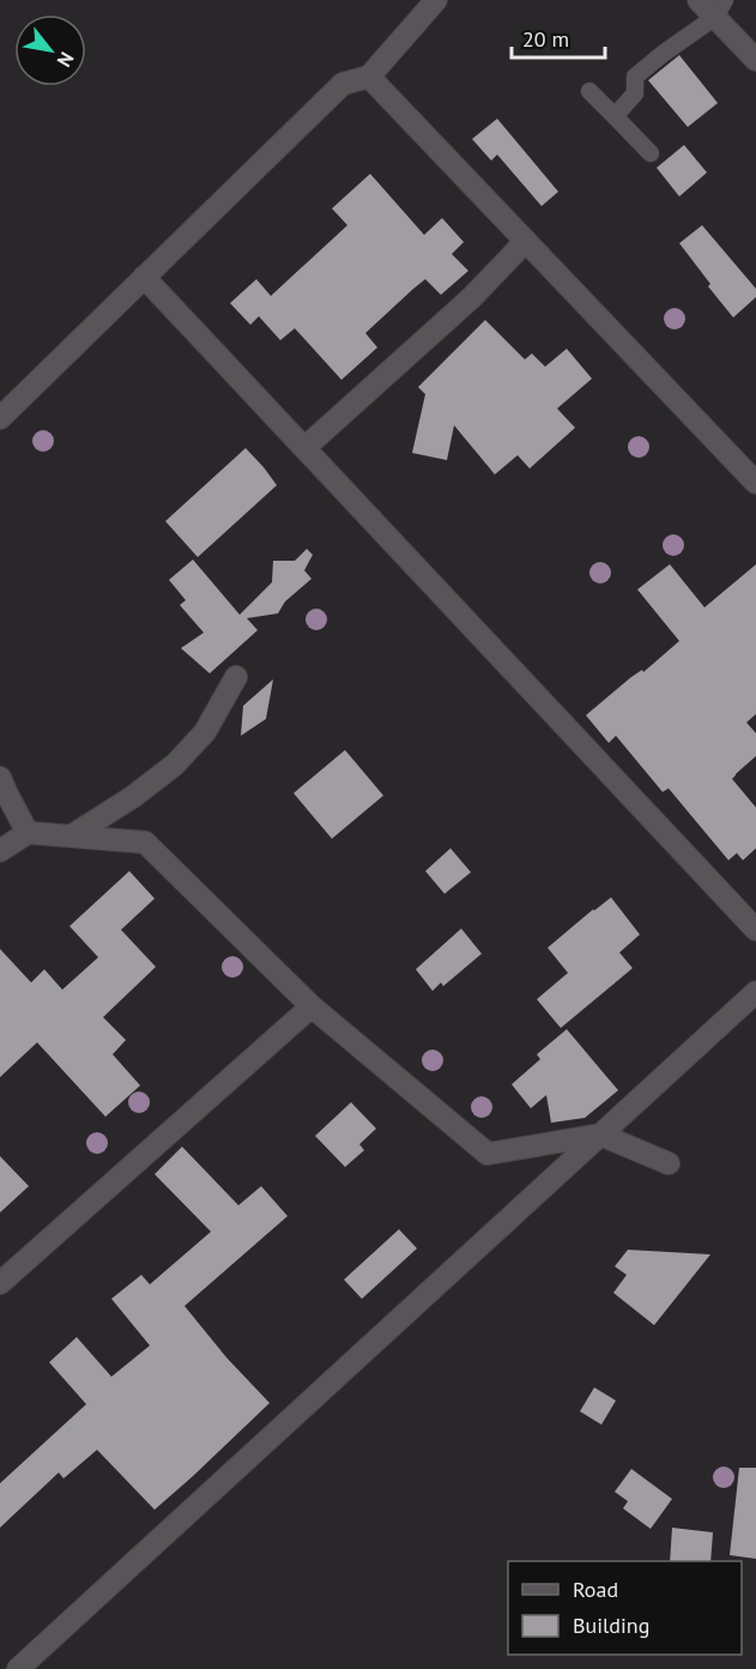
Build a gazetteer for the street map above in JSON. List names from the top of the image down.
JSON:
{
  "legend": ["Road", "Building"],
  "scale_bar": "20 m",
  "north": "bottom right"
}
